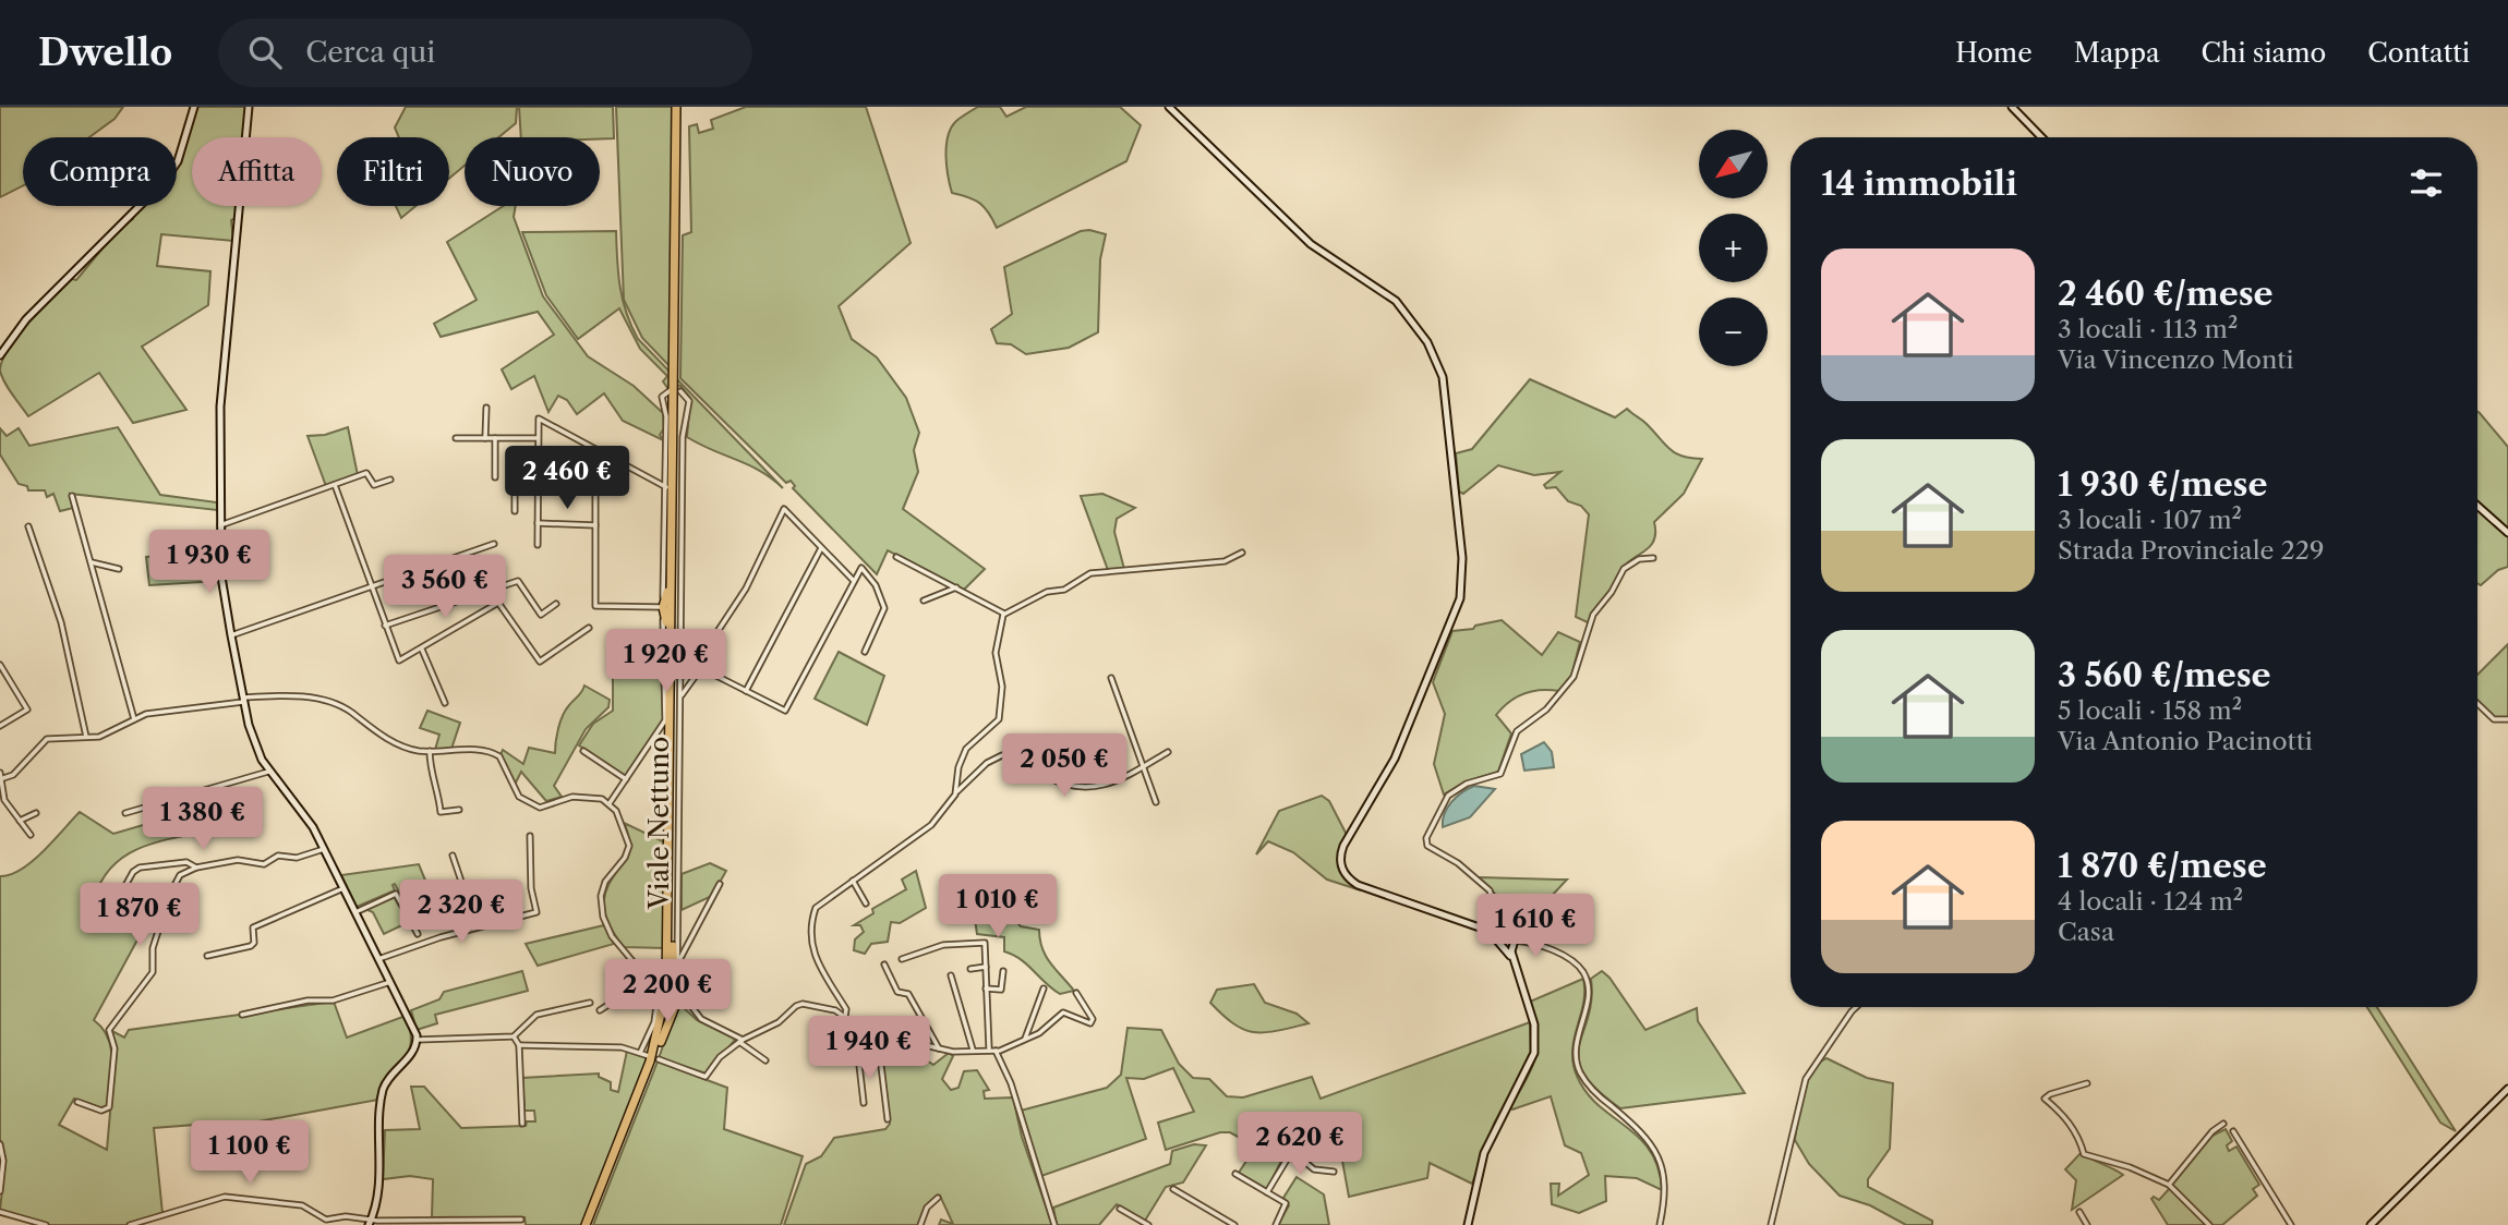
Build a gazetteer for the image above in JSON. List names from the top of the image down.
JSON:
{
  "streets": {
    "street": ["Viale Nettuno"]
  },
  "north": "bottom left",
  "page": {
    "header": "Dwello",
    "search": "Cerca qui",
    "nav": [
      "Home",
      "Mappa",
      "Chi siamo",
      "Contatti"
    ],
    "map_buttons": ["+", "−"],
    "chip": [
      "Compra",
      "Affitta",
      "Filtri",
      "Nuovo"
    ],
    "heading": "14 immobili",
    "list": [
      {
        "name": "2 460 €/mese",
        "note": "3 locali · 113 m² · Via Vincenzo Monti"
      },
      {
        "name": "1 930 €/mese",
        "note": "3 locali · 107 m² · Strada Provinciale 229"
      },
      {
        "name": "3 560 €/mese",
        "note": "5 locali · 158 m² · Via Antonio Pacinotti"
      },
      {
        "name": "1 870 €/mese",
        "note": "4 locali · 124 m² · Casa"
      }
    ],
    "price": [
      "2 460 €",
      "1 930 €",
      "3 560 €",
      "1 920 €",
      "2 050 €",
      "1 380 €",
      "1 010 €",
      "2 320 €",
      "1 870 €",
      "1 610 €",
      "2 200 €",
      "1 940 €",
      "2 620 €",
      "1 100 €"
    ]
  }
}
